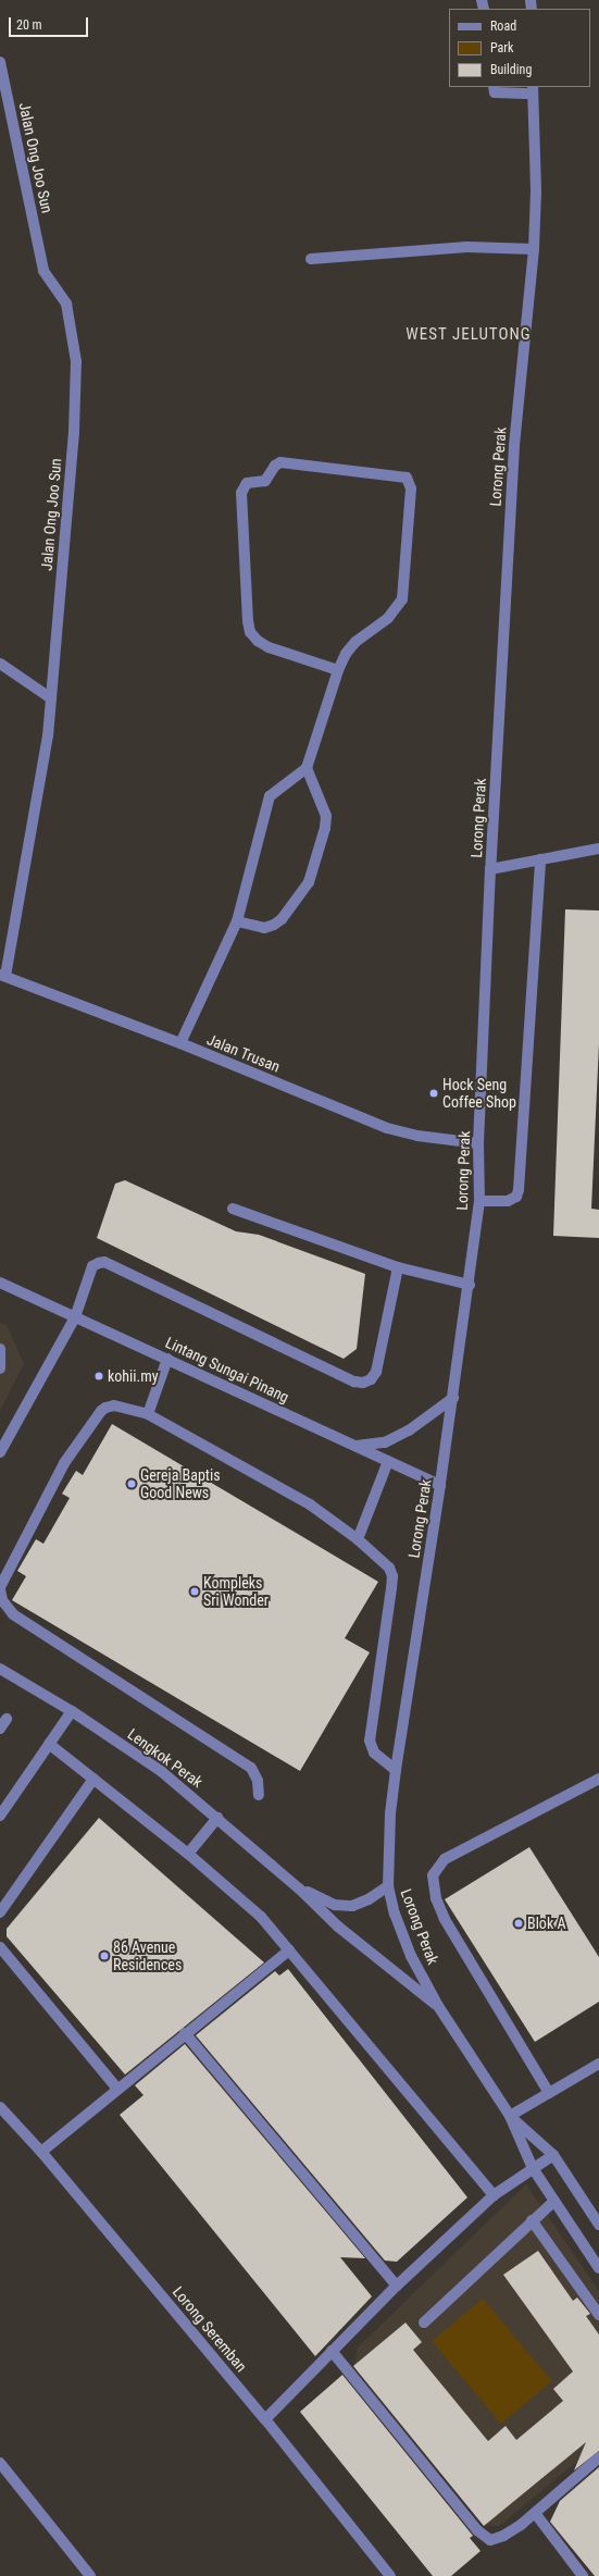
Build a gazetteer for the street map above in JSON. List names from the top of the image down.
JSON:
{
  "streets": {
    "street": [
      "Jalan Ong Joo Sun",
      "Lorong Perak",
      "Jalan Trusan",
      "Lintang Sungai Pinang",
      "Lengkok Perak",
      "Lorong Seremban"
    ]
  },
  "crossings": [
    ["Jalan Ong Joo Sun", "Jalan Trusan"],
    ["Lorong Perak", "Jalan Trusan"],
    ["Lorong Perak", "Lintang Sungai Pinang"],
    ["Lorong Perak", "Lengkok Perak"]
  ],
  "districts": ["WEST JELUTONG"],
  "places": [
    "Hock Seng Coffee Shop",
    "kohii.my",
    "Gereja Baptis Good News",
    "Kompleks Sri Wonder",
    "Blok A",
    "86 Avenue Residences"
  ],
  "legend": ["Road", "Park", "Building"],
  "scale_bar": "20 m"
}
